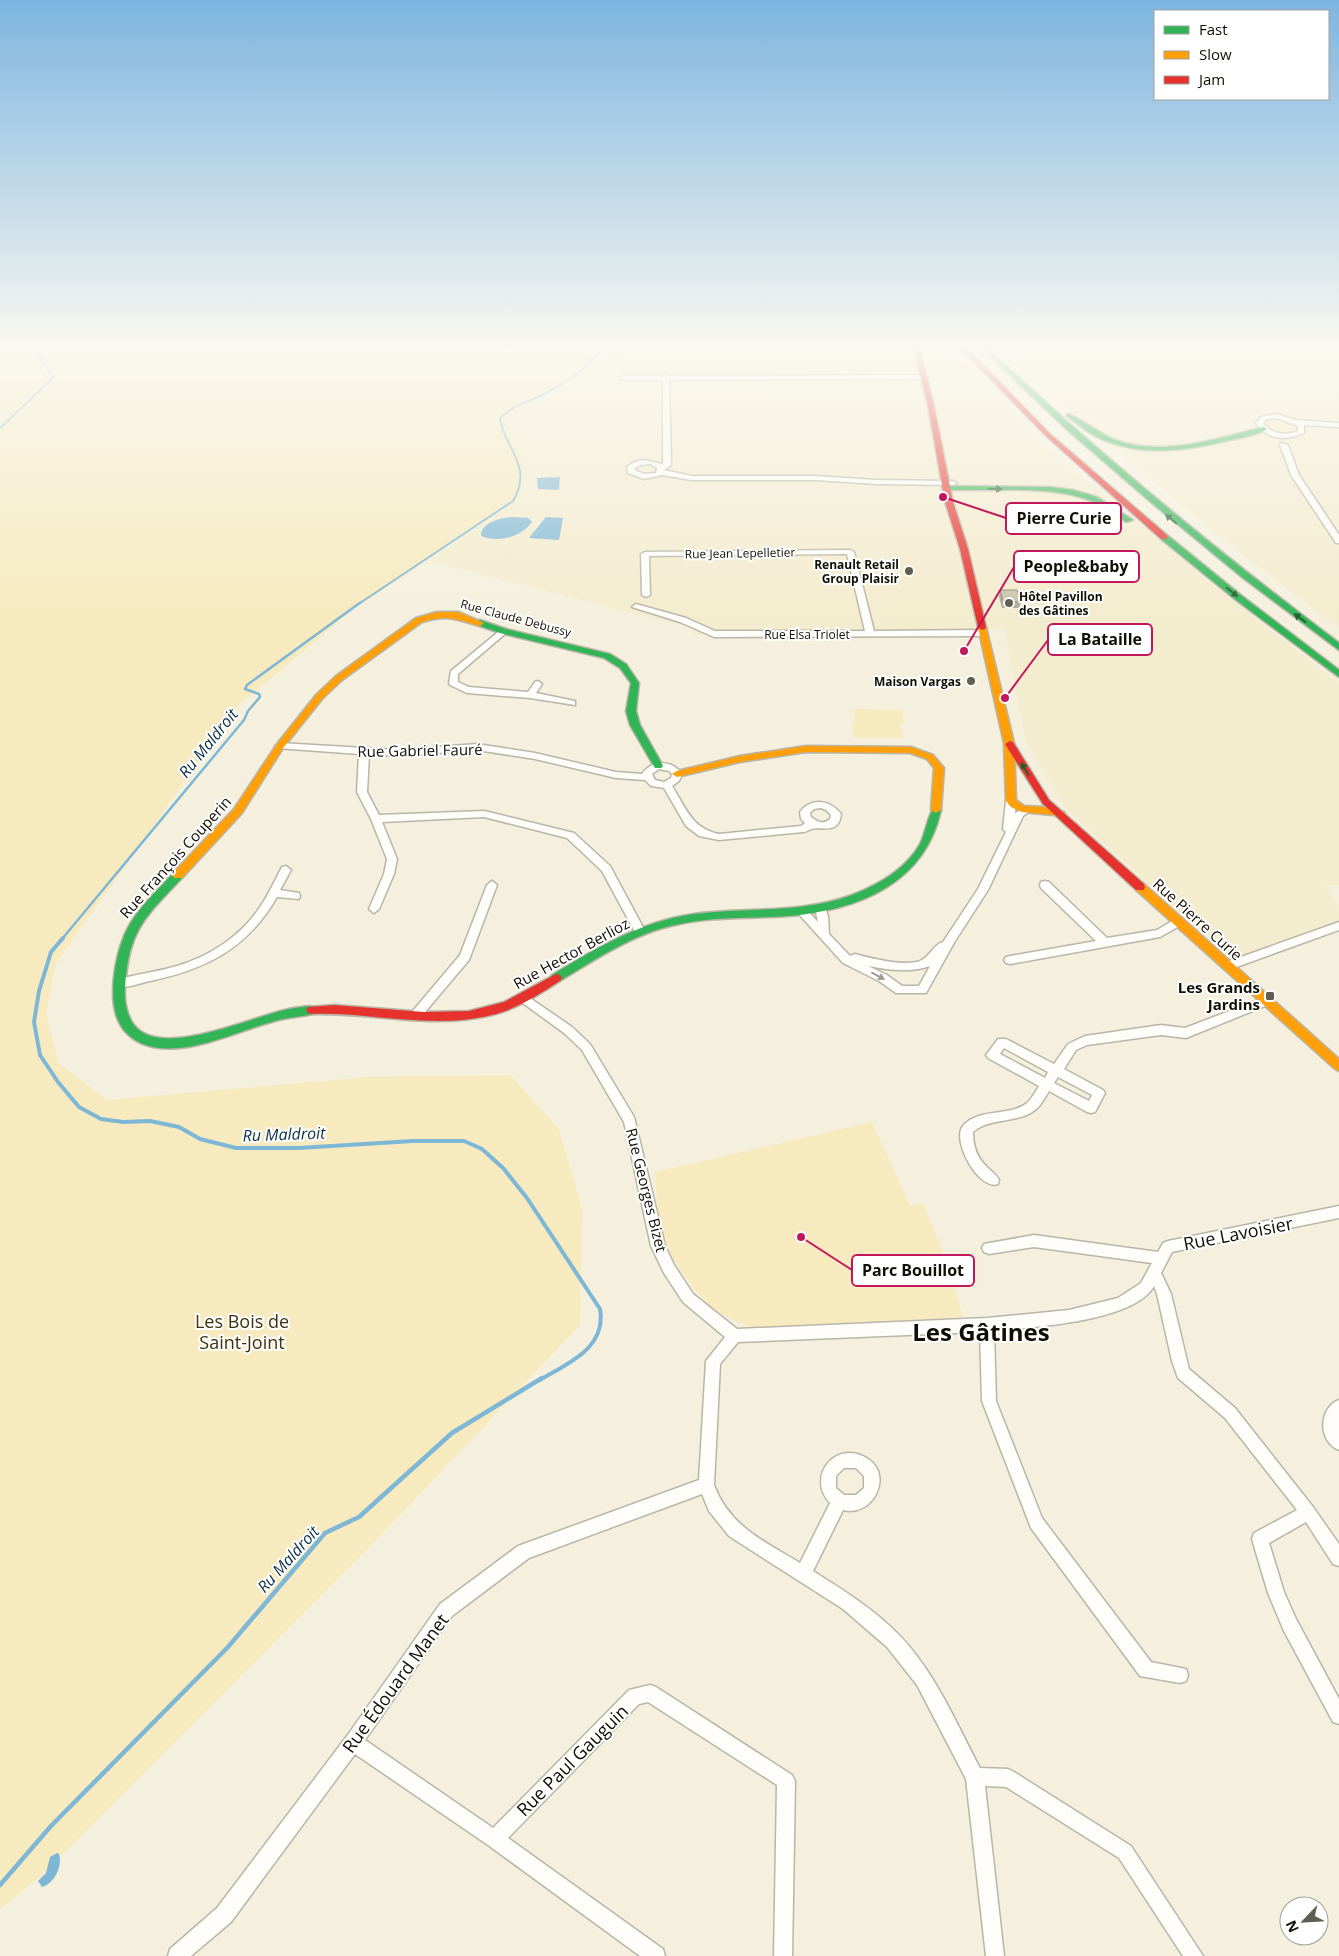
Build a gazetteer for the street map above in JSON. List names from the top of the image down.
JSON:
{
  "streets": {
    "main road": [
      "Rue Claude Debussy",
      "Rue François Couperin",
      "Rue Pierre Curie",
      "Rue Hector Berlioz"
    ],
    "street": [
      "Rue Jean Lepelletier",
      "Rue Elsa Triolet",
      "Rue Gabriel Fauré",
      "Rue Georges Bizet",
      "Rue Lavoisier",
      "Rue Édouard Manet",
      "Rue Paul Gauguin"
    ]
  },
  "crossings": [
    ["Rue Jean Lepelletier", "Rue Elsa Triolet"],
    ["Rue Claude Debussy", "Rue Gabriel Fauré"],
    ["Rue Claude Debussy", "Rue François Couperin"],
    ["Rue Claude Debussy", "Rue Hector Berlioz"],
    ["Rue Elsa Triolet", "Rue Pierre Curie"],
    ["Rue Gabriel Fauré", "Rue François Couperin"],
    ["Rue Gabriel Fauré", "Rue Hector Berlioz"],
    ["Rue François Couperin", "Rue Hector Berlioz"],
    ["Rue Hector Berlioz", "Rue Georges Bizet"],
    ["Rue Georges Bizet", "Rue Lavoisier"]
  ],
  "districts": ["Les Gâtines"],
  "water": ["Ru Maldroit"],
  "parks": ["Les Bois de Saint-Joint"],
  "places": {
    "other": [
      "Pierre Curie",
      "Renault Retail Group Plaisir",
      "Hôtel Pavillon des Gâtines",
      "People&baby",
      "Maison Vargas",
      "La Bataille",
      "Parc Bouillot"
    ],
    "transit": ["Les Grands Jardins"]
  },
  "legend": ["Fast", "Slow", "Jam"],
  "north": "bottom left"
}
